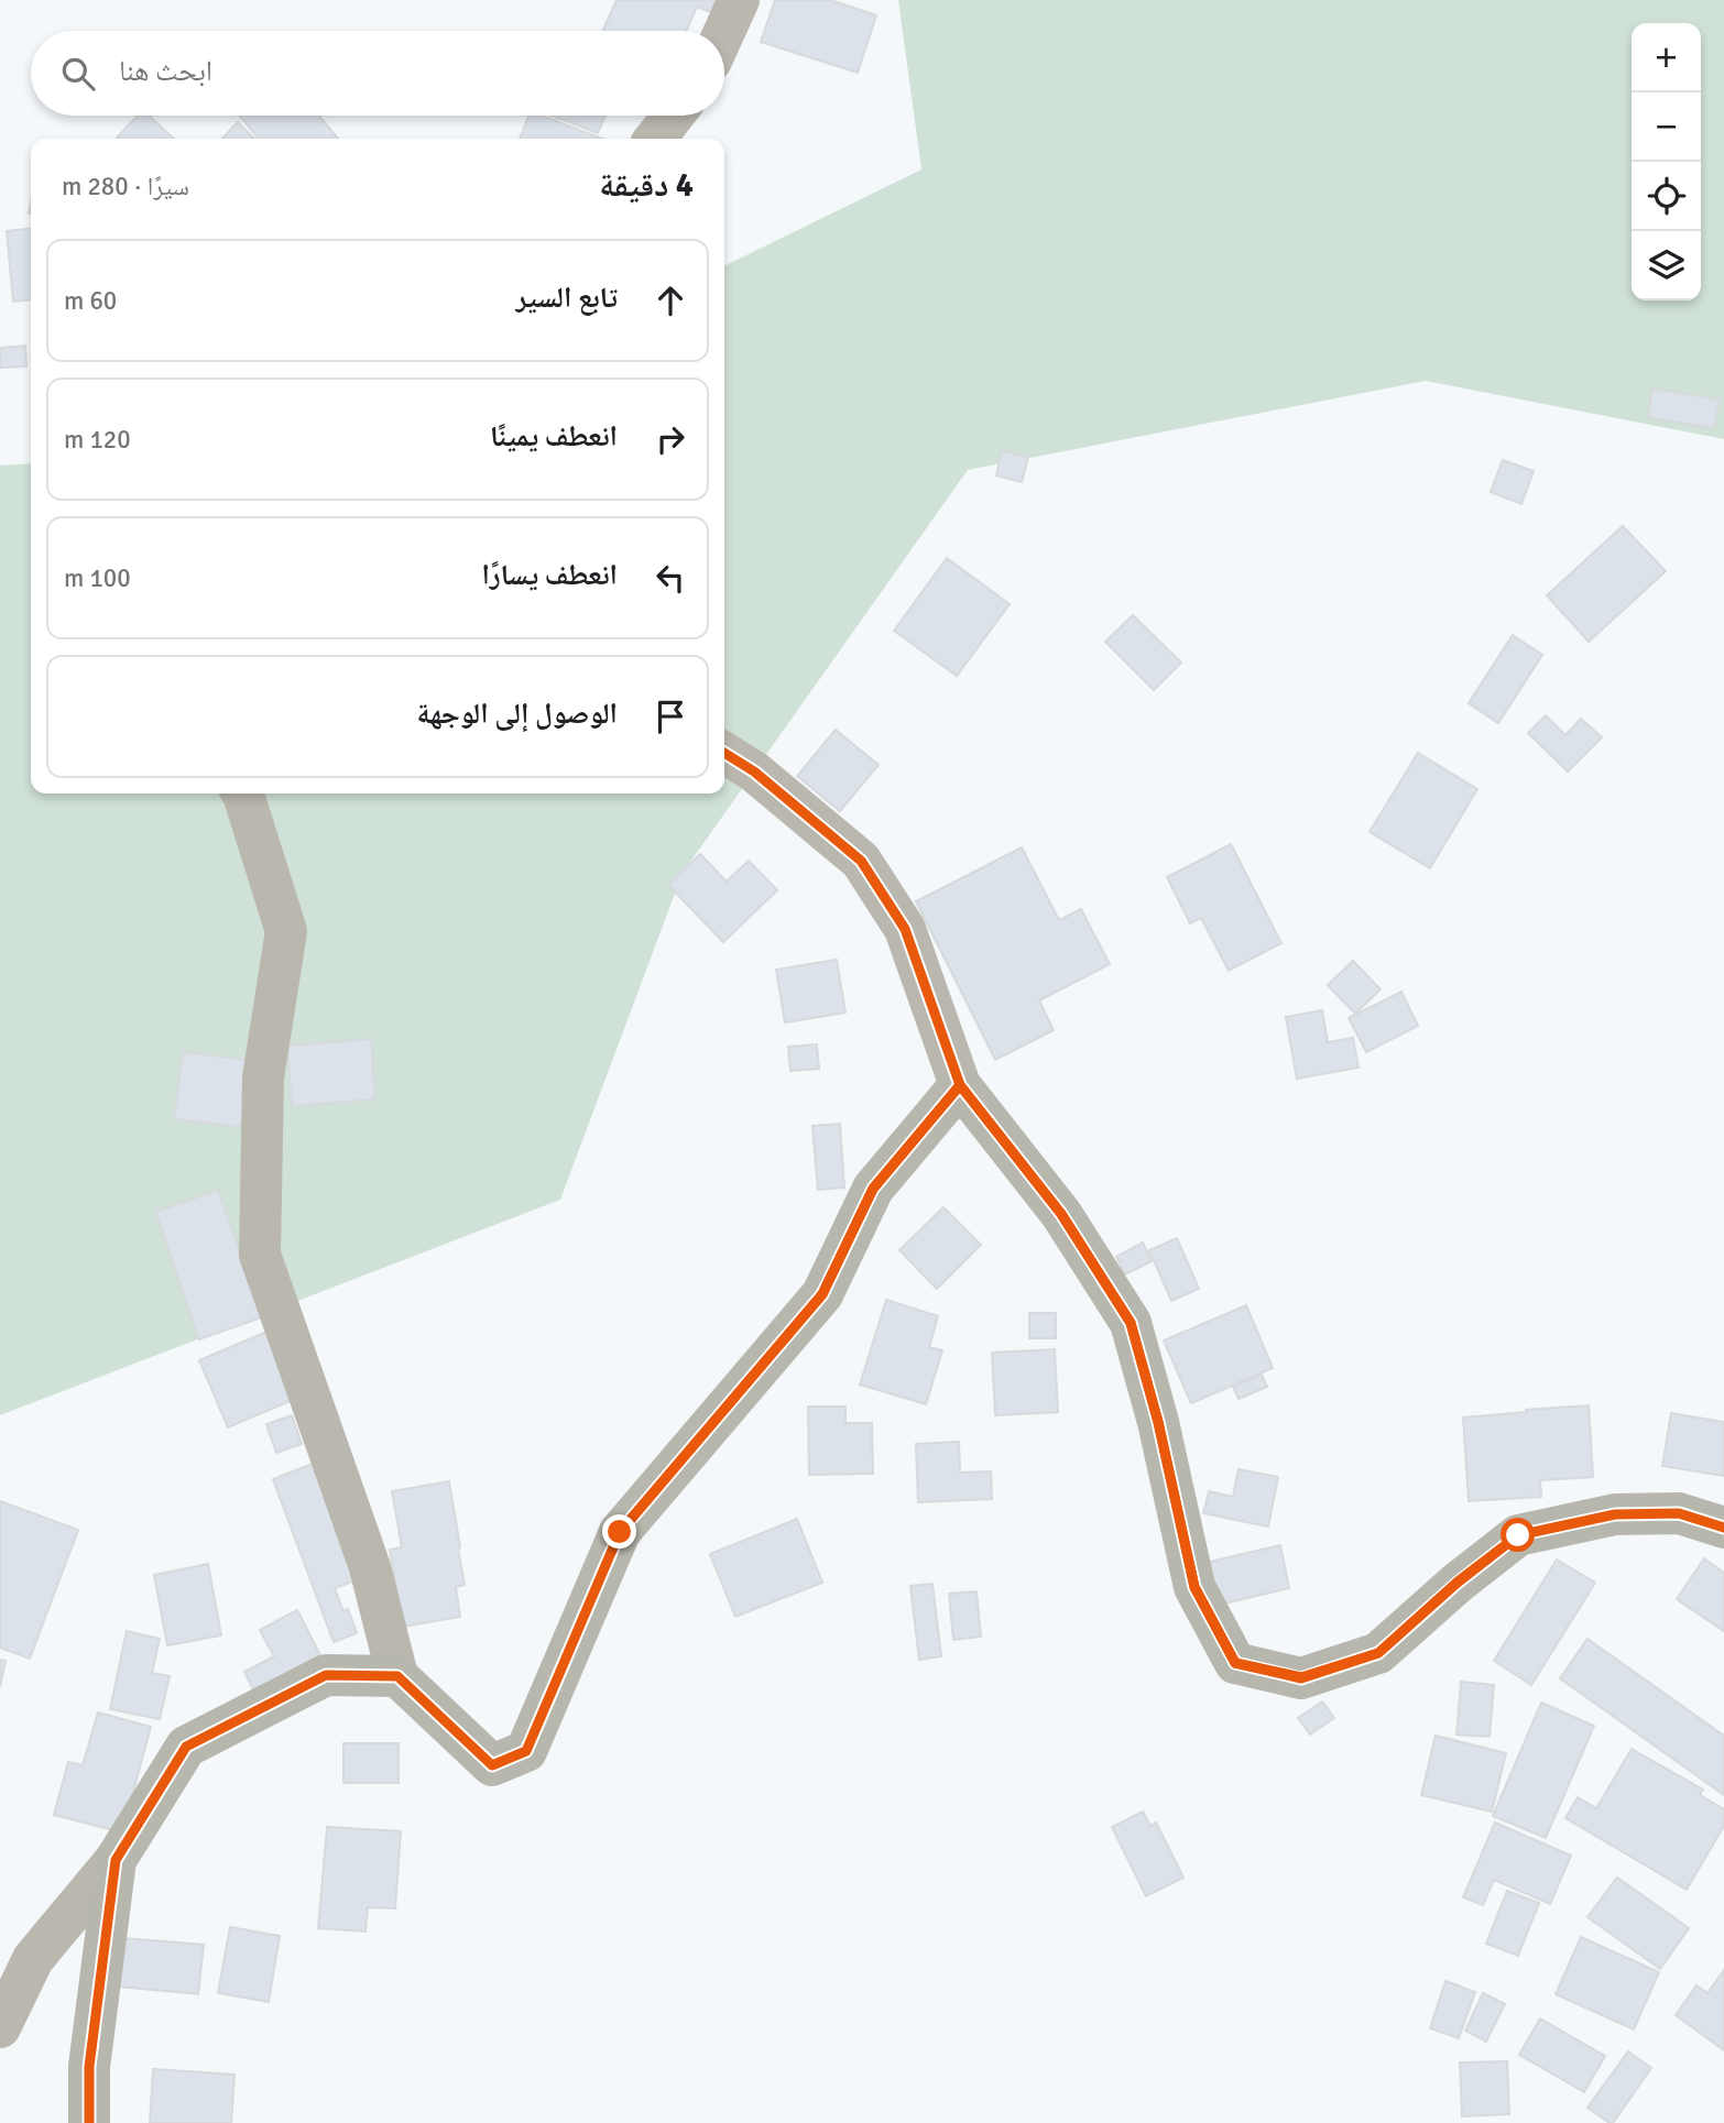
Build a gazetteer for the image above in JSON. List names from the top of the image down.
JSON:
{
  "page": {
    "map_buttons": ["+", "−"],
    "search": "ابحث هنا",
    "heading": ["4 دقيقة", "سيرًا · 280 m"],
    "list": [
      ["تابع السير", "60 m"],
      ["انعطف يمينًا", "120 m"],
      ["انعطف يسارًا", "100 m"],
      "الوصول إلى الوجهة"
    ]
  }
}
